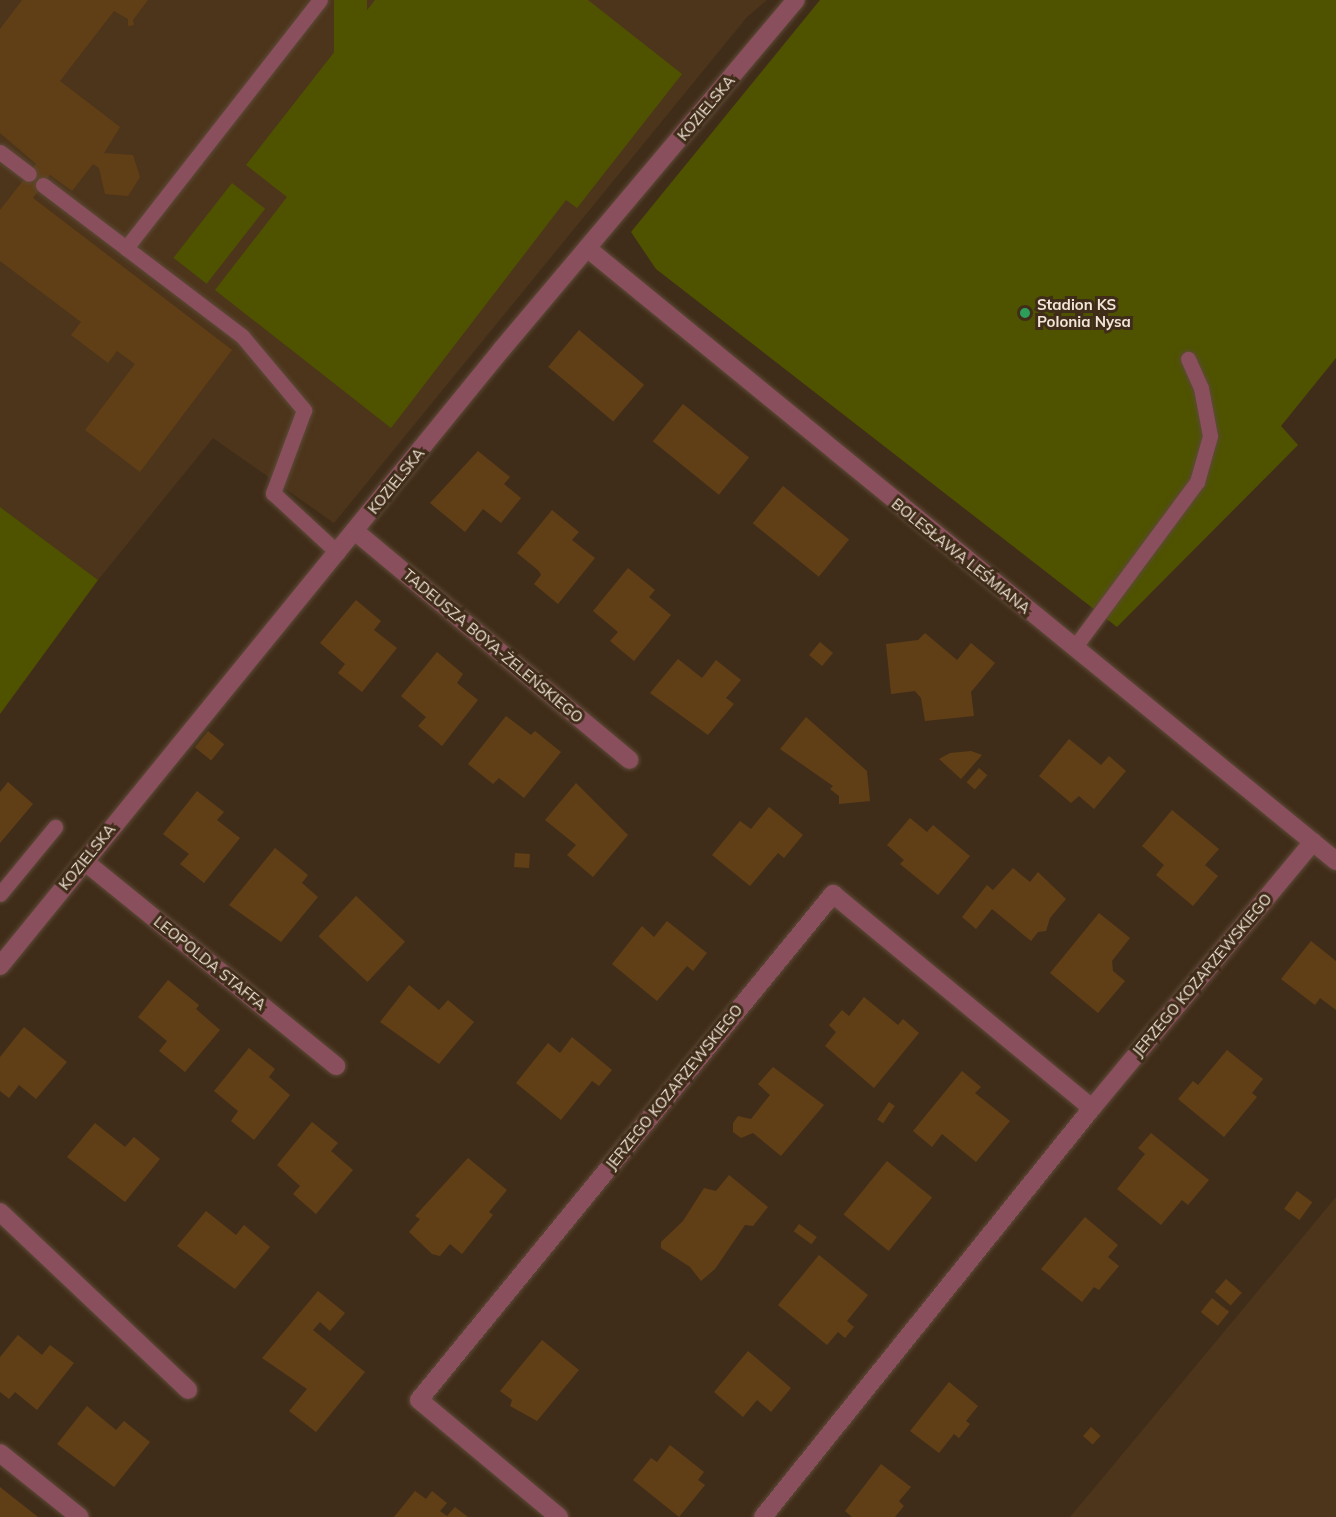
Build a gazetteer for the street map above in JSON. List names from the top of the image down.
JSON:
{
  "streets": {
    "street": [
      "KOZIELSKA",
      "BOLESŁAWA LEŚMIANA",
      "TADEUSZA BOYA-ŻELEŃSKIEGO",
      "LEOPOLDA STAFFA",
      "JERZEGO KOZARZEWSKIEGO"
    ]
  },
  "crossings": [
    ["KOZIELSKA", "BOLESŁAWA LEŚMIANA"],
    ["KOZIELSKA", "TADEUSZA BOYA-ŻELEŃSKIEGO"],
    ["KOZIELSKA", "LEOPOLDA STAFFA"],
    ["BOLESŁAWA LEŚMIANA", "JERZEGO KOZARZEWSKIEGO"]
  ],
  "places": ["Stadion KS Polonia Nysa"]
}
